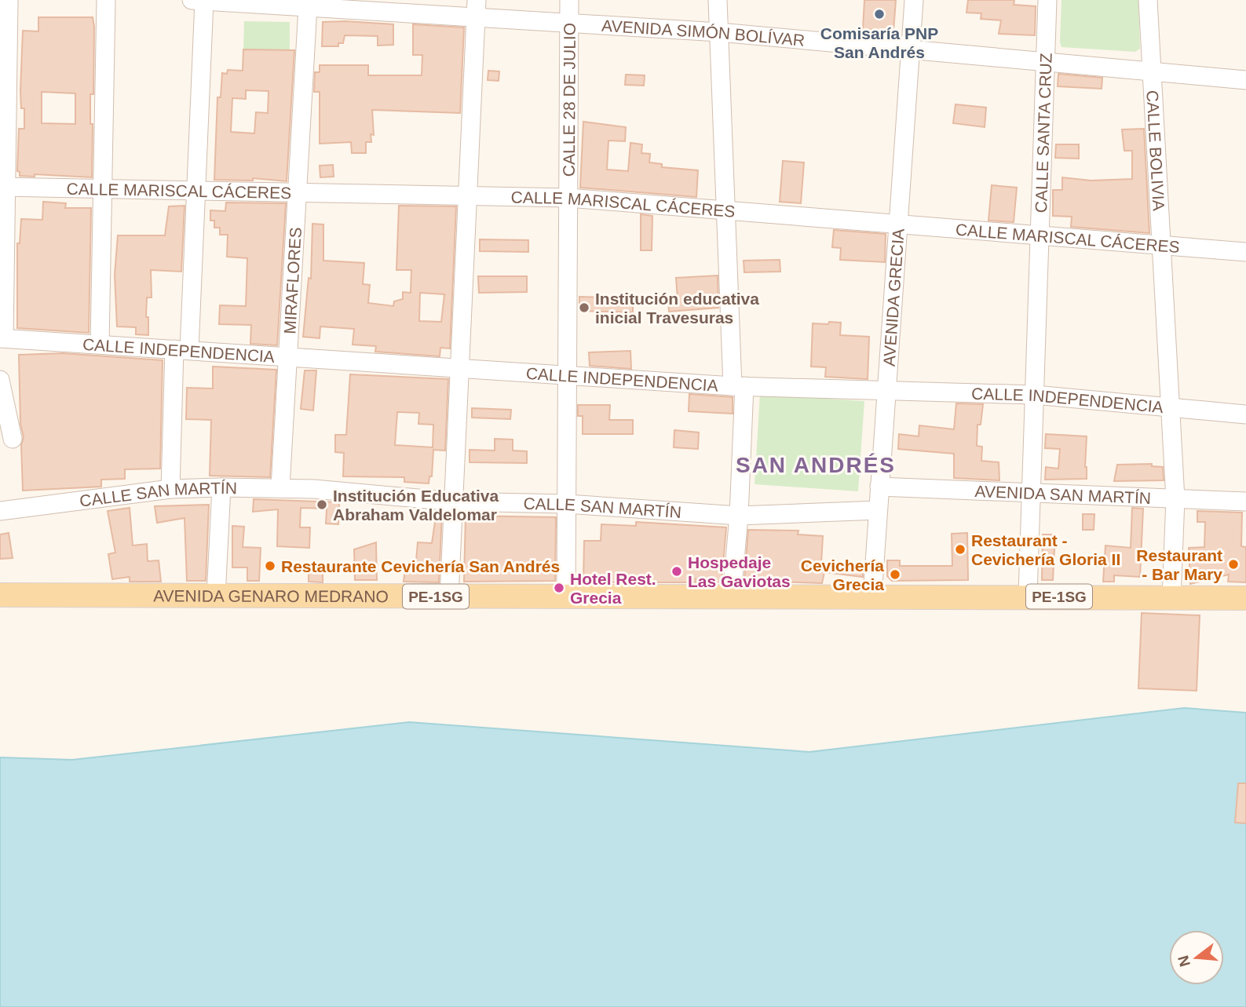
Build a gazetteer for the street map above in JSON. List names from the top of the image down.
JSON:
{
  "streets": {
    "main road": ["AVENIDA GENARO MEDRANO", "PE-1SG"],
    "street": [
      "AVENIDA SIMÓN BOLÍVAR",
      "CALLE 28 DE JULIO",
      "CALLE SANTA CRUZ",
      "CALLE BOLIVIA",
      "CALLE MARISCAL CÁCERES",
      "MIRAFLORES",
      "AVENIDA GRECIA",
      "CALLE INDEPENDENCIA",
      "CALLE SAN MARTÍN",
      "AVENIDA SAN MARTÍN"
    ]
  },
  "crossings": [
    ["AVENIDA SIMÓN BOLÍVAR", "CALLE 28 DE JULIO"],
    ["AVENIDA SIMÓN BOLÍVAR", "CALLE SANTA CRUZ"],
    ["AVENIDA SIMÓN BOLÍVAR", "CALLE BOLIVIA"],
    ["AVENIDA SIMÓN BOLÍVAR", "MIRAFLORES"],
    ["AVENIDA SIMÓN BOLÍVAR", "AVENIDA GRECIA"],
    ["CALLE 28 DE JULIO", "CALLE MARISCAL CÁCERES"],
    ["CALLE 28 DE JULIO", "CALLE INDEPENDENCIA"],
    ["CALLE 28 DE JULIO", "CALLE SAN MARTÍN"],
    ["CALLE 28 DE JULIO", "AVENIDA GENARO MEDRANO"],
    ["CALLE SANTA CRUZ", "CALLE MARISCAL CÁCERES"],
    ["CALLE SANTA CRUZ", "CALLE INDEPENDENCIA"],
    ["CALLE SANTA CRUZ", "AVENIDA SAN MARTÍN"],
    ["CALLE SANTA CRUZ", "PE-1SG"],
    ["CALLE BOLIVIA", "CALLE MARISCAL CÁCERES"],
    ["CALLE BOLIVIA", "CALLE INDEPENDENCIA"],
    ["CALLE BOLIVIA", "AVENIDA SAN MARTÍN"],
    ["CALLE BOLIVIA", "PE-1SG"],
    ["CALLE MARISCAL CÁCERES", "MIRAFLORES"],
    ["CALLE MARISCAL CÁCERES", "AVENIDA GRECIA"],
    ["MIRAFLORES", "CALLE INDEPENDENCIA"],
    ["MIRAFLORES", "CALLE SAN MARTÍN"],
    ["AVENIDA GRECIA", "CALLE INDEPENDENCIA"],
    ["AVENIDA GRECIA", "CALLE SAN MARTÍN"],
    ["AVENIDA GRECIA", "AVENIDA SAN MARTÍN"],
    ["AVENIDA GRECIA", "AVENIDA GENARO MEDRANO"],
    ["AVENIDA GRECIA", "PE-1SG"],
    ["AVENIDA GENARO MEDRANO", "PE-1SG"]
  ],
  "districts": ["SAN ANDRÉS"],
  "places": [
    "Comisaría PNP San Andrés",
    "Institución educativa inicial Travesuras",
    "Institución Educativa Abraham Valdelomar",
    "Restaurant - Cevichería Gloria II",
    "Restaurant - Bar Mary",
    "Restaurante Cevichería San Andrés",
    "Hospedaje Las Gaviotas",
    "Cevichería Grecia",
    "Hotel Rest. Grecia"
  ],
  "north": "left"
}
